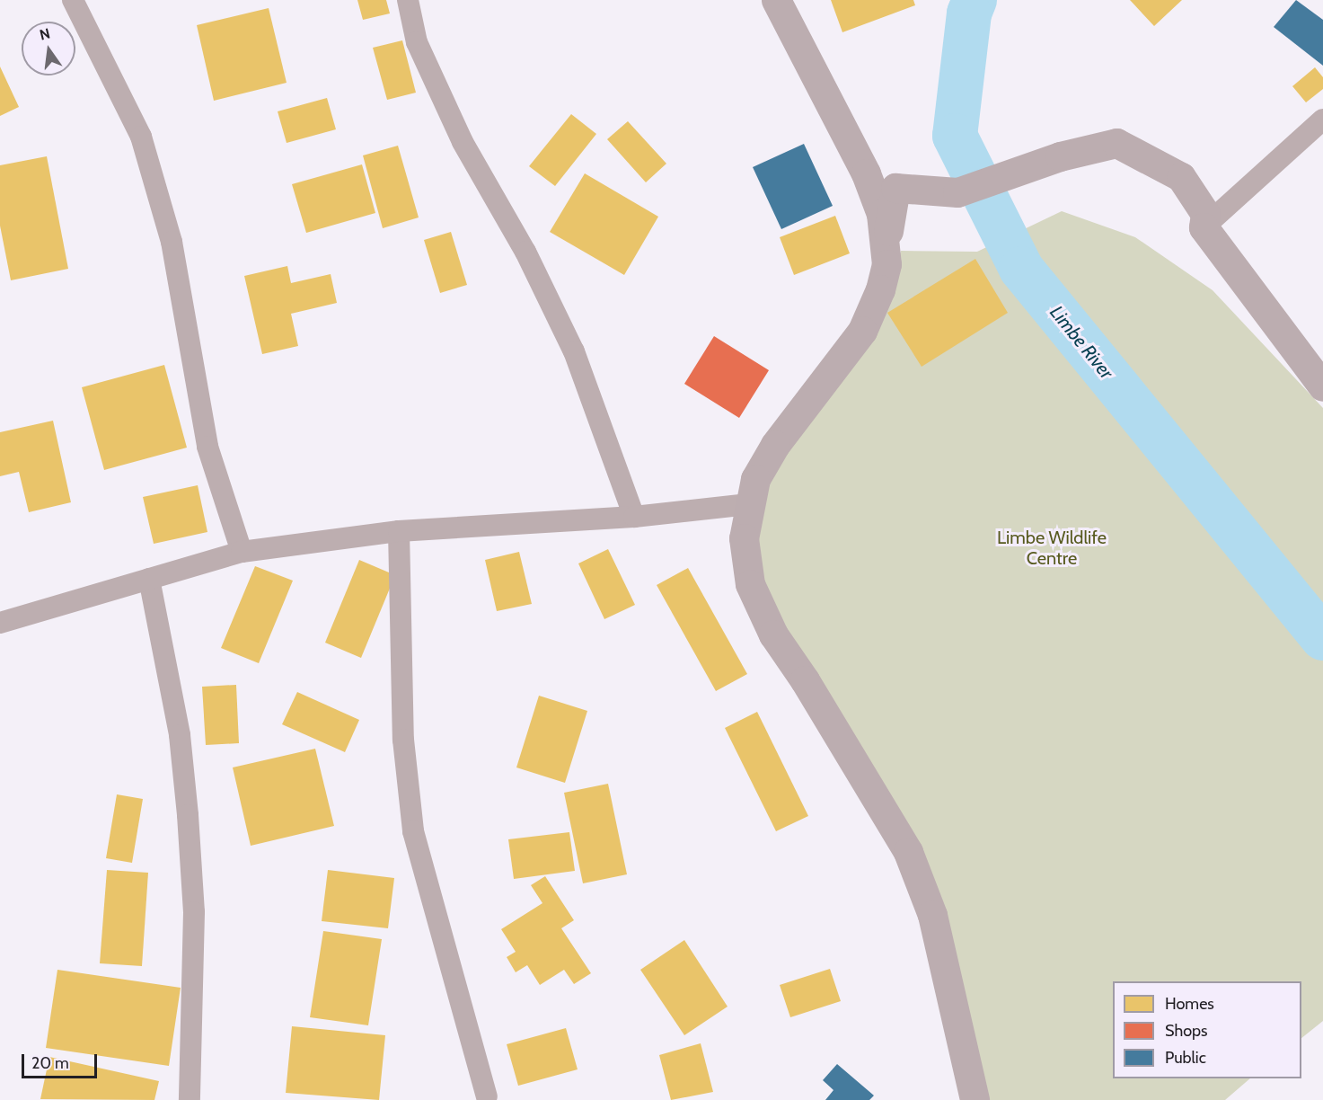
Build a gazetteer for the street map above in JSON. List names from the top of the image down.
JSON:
{
  "water": ["Limbe River"],
  "parks": ["Limbe Wildlife Centre"],
  "legend": ["Homes", "Shops", "Public"],
  "scale_bar": "20 m",
  "north": "top"
}
